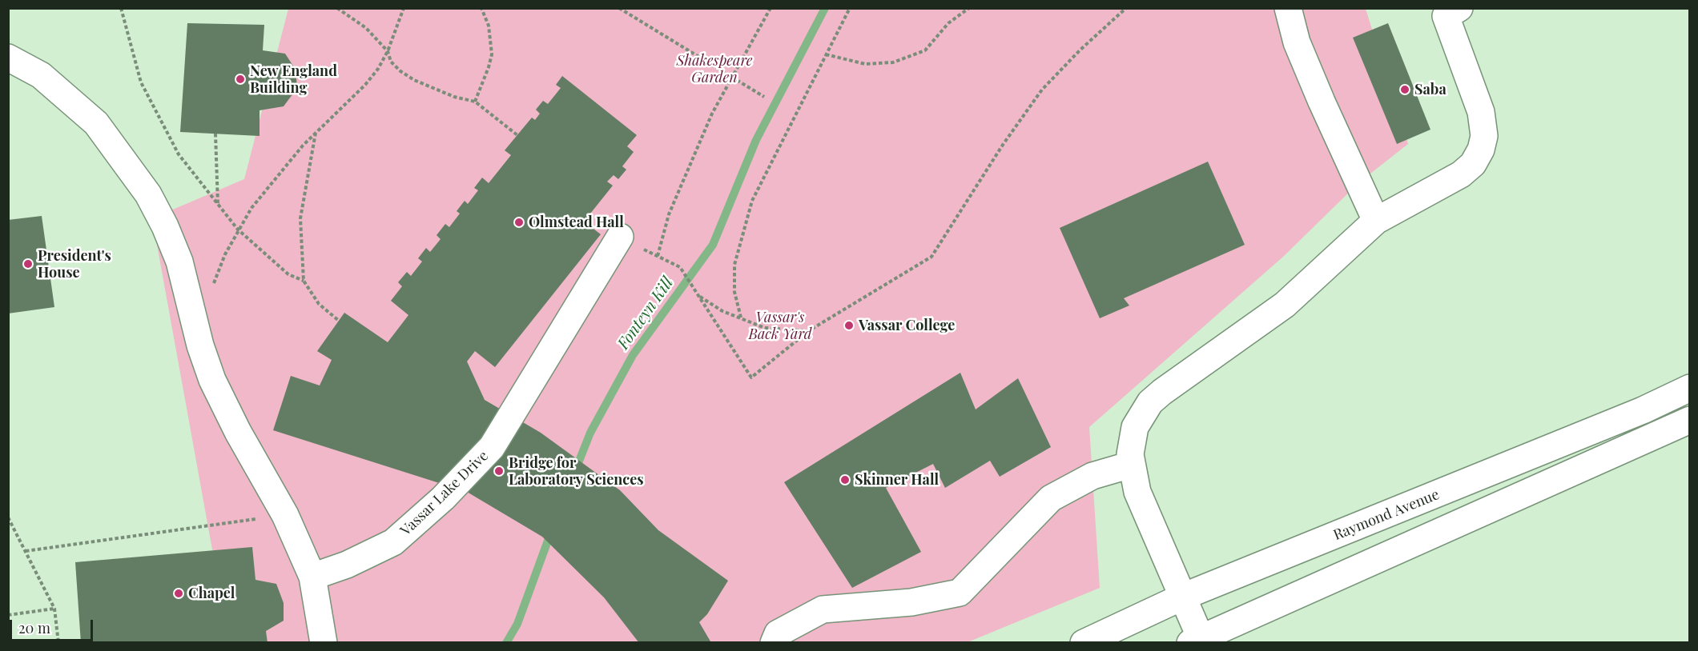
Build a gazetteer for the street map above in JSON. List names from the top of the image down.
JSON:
{
  "streets": {
    "main road": ["Vassar Lake Drive", "Raymond Avenue"]
  },
  "water": ["Fonteyn Kill"],
  "parks": ["Shakespeare Garden", "Vassar's Back Yard"],
  "places": [
    "New England Building",
    "Saba",
    "Olmstead Hall",
    "President's House",
    "Vassar College",
    "Bridge for Laboratory Sciences",
    "Skinner Hall",
    "Chapel"
  ],
  "scale_bar": "20 m"
}
